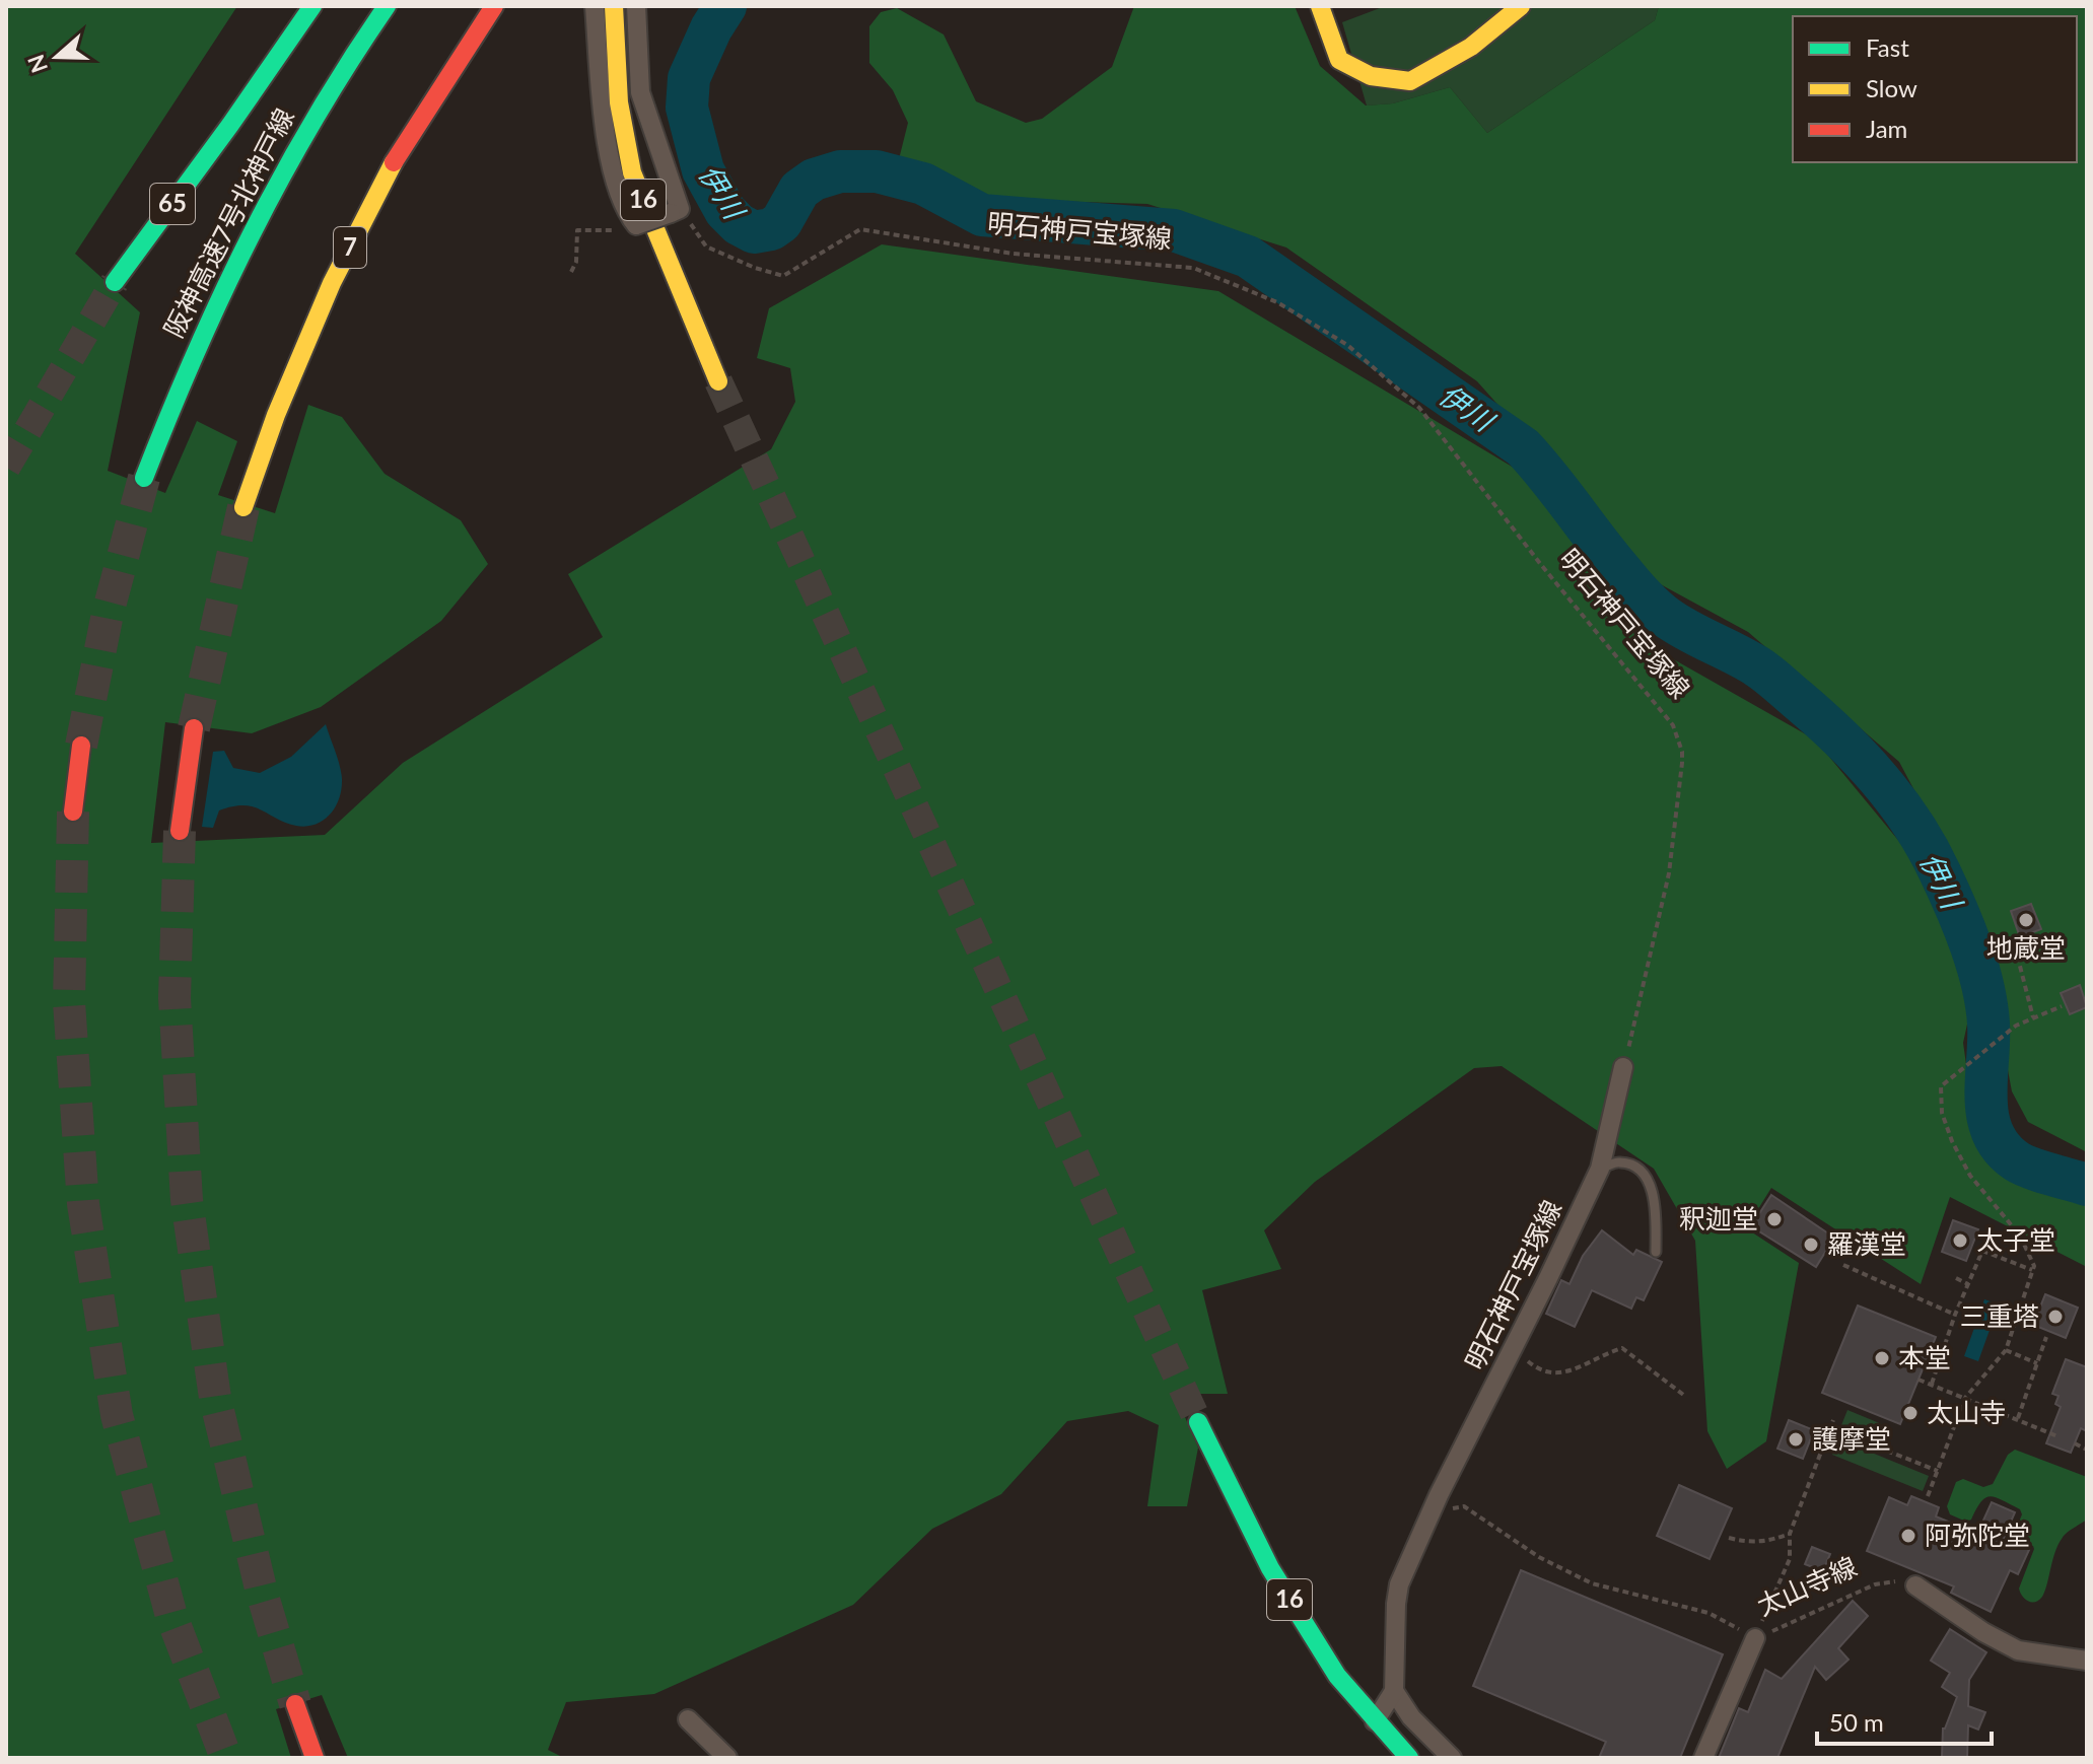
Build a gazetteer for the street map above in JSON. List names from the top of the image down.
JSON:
{
  "streets": {
    "main road": [
      "16",
      "65",
      "阪神高速7号北神戸線",
      "7"
    ],
    "street": ["明石神戸宝塚線", "太山寺線"]
  },
  "water": ["伊川"],
  "places": [
    "地蔵堂",
    "釈迦堂",
    "太子堂",
    "羅漢堂",
    "三重塔",
    "本堂",
    "太山寺",
    "護摩堂",
    "阿弥陀堂"
  ],
  "legend": ["Fast", "Slow", "Jam"],
  "scale_bar": "50 m",
  "north": "left"
}
